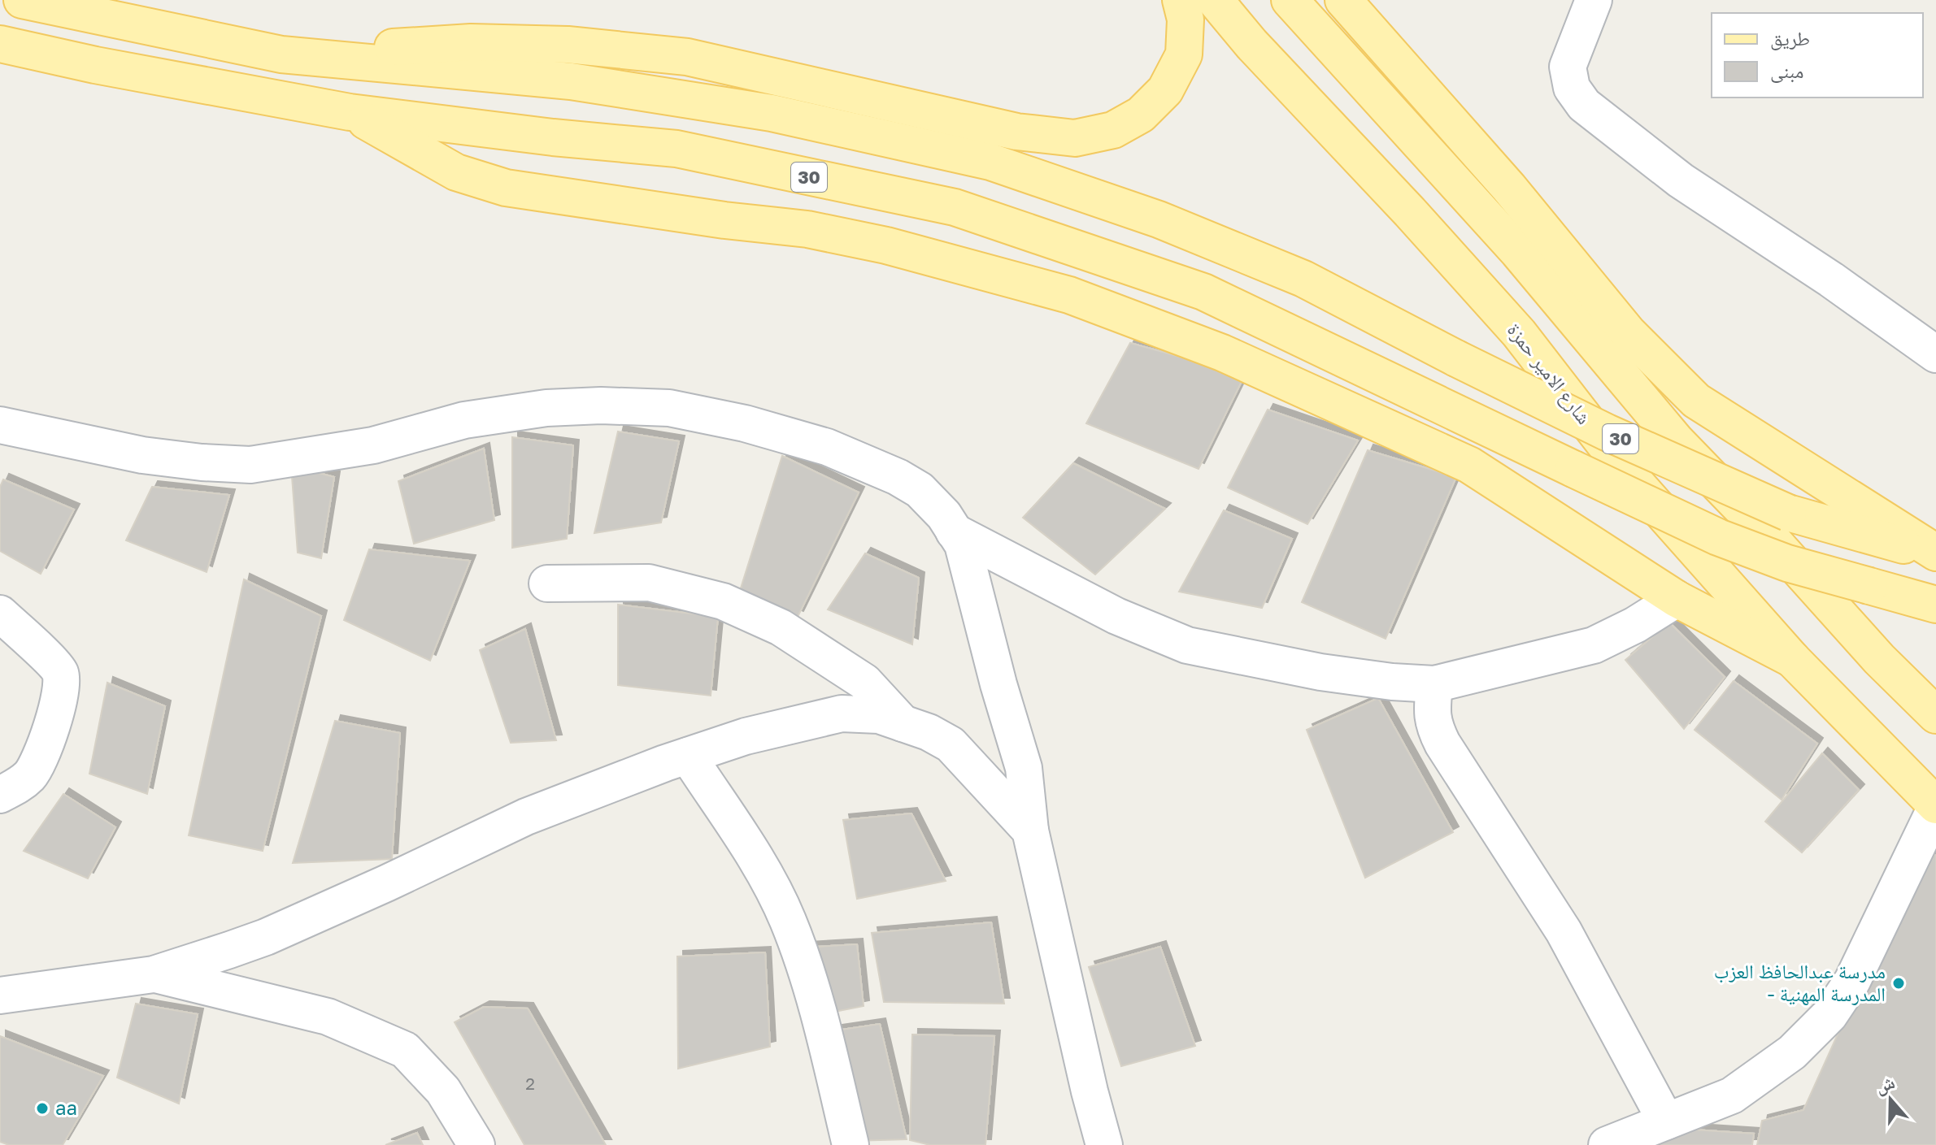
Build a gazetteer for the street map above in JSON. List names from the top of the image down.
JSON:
{
  "streets": {
    "main road": ["30", "شارع الامير حمزة"]
  },
  "places": ["مدرسة عبدالحافظ العزب - المدرسة المهنية", "aa"],
  "house_numbers": ["2"],
  "legend": ["طريق", "مبنى"],
  "north": "top"
}
